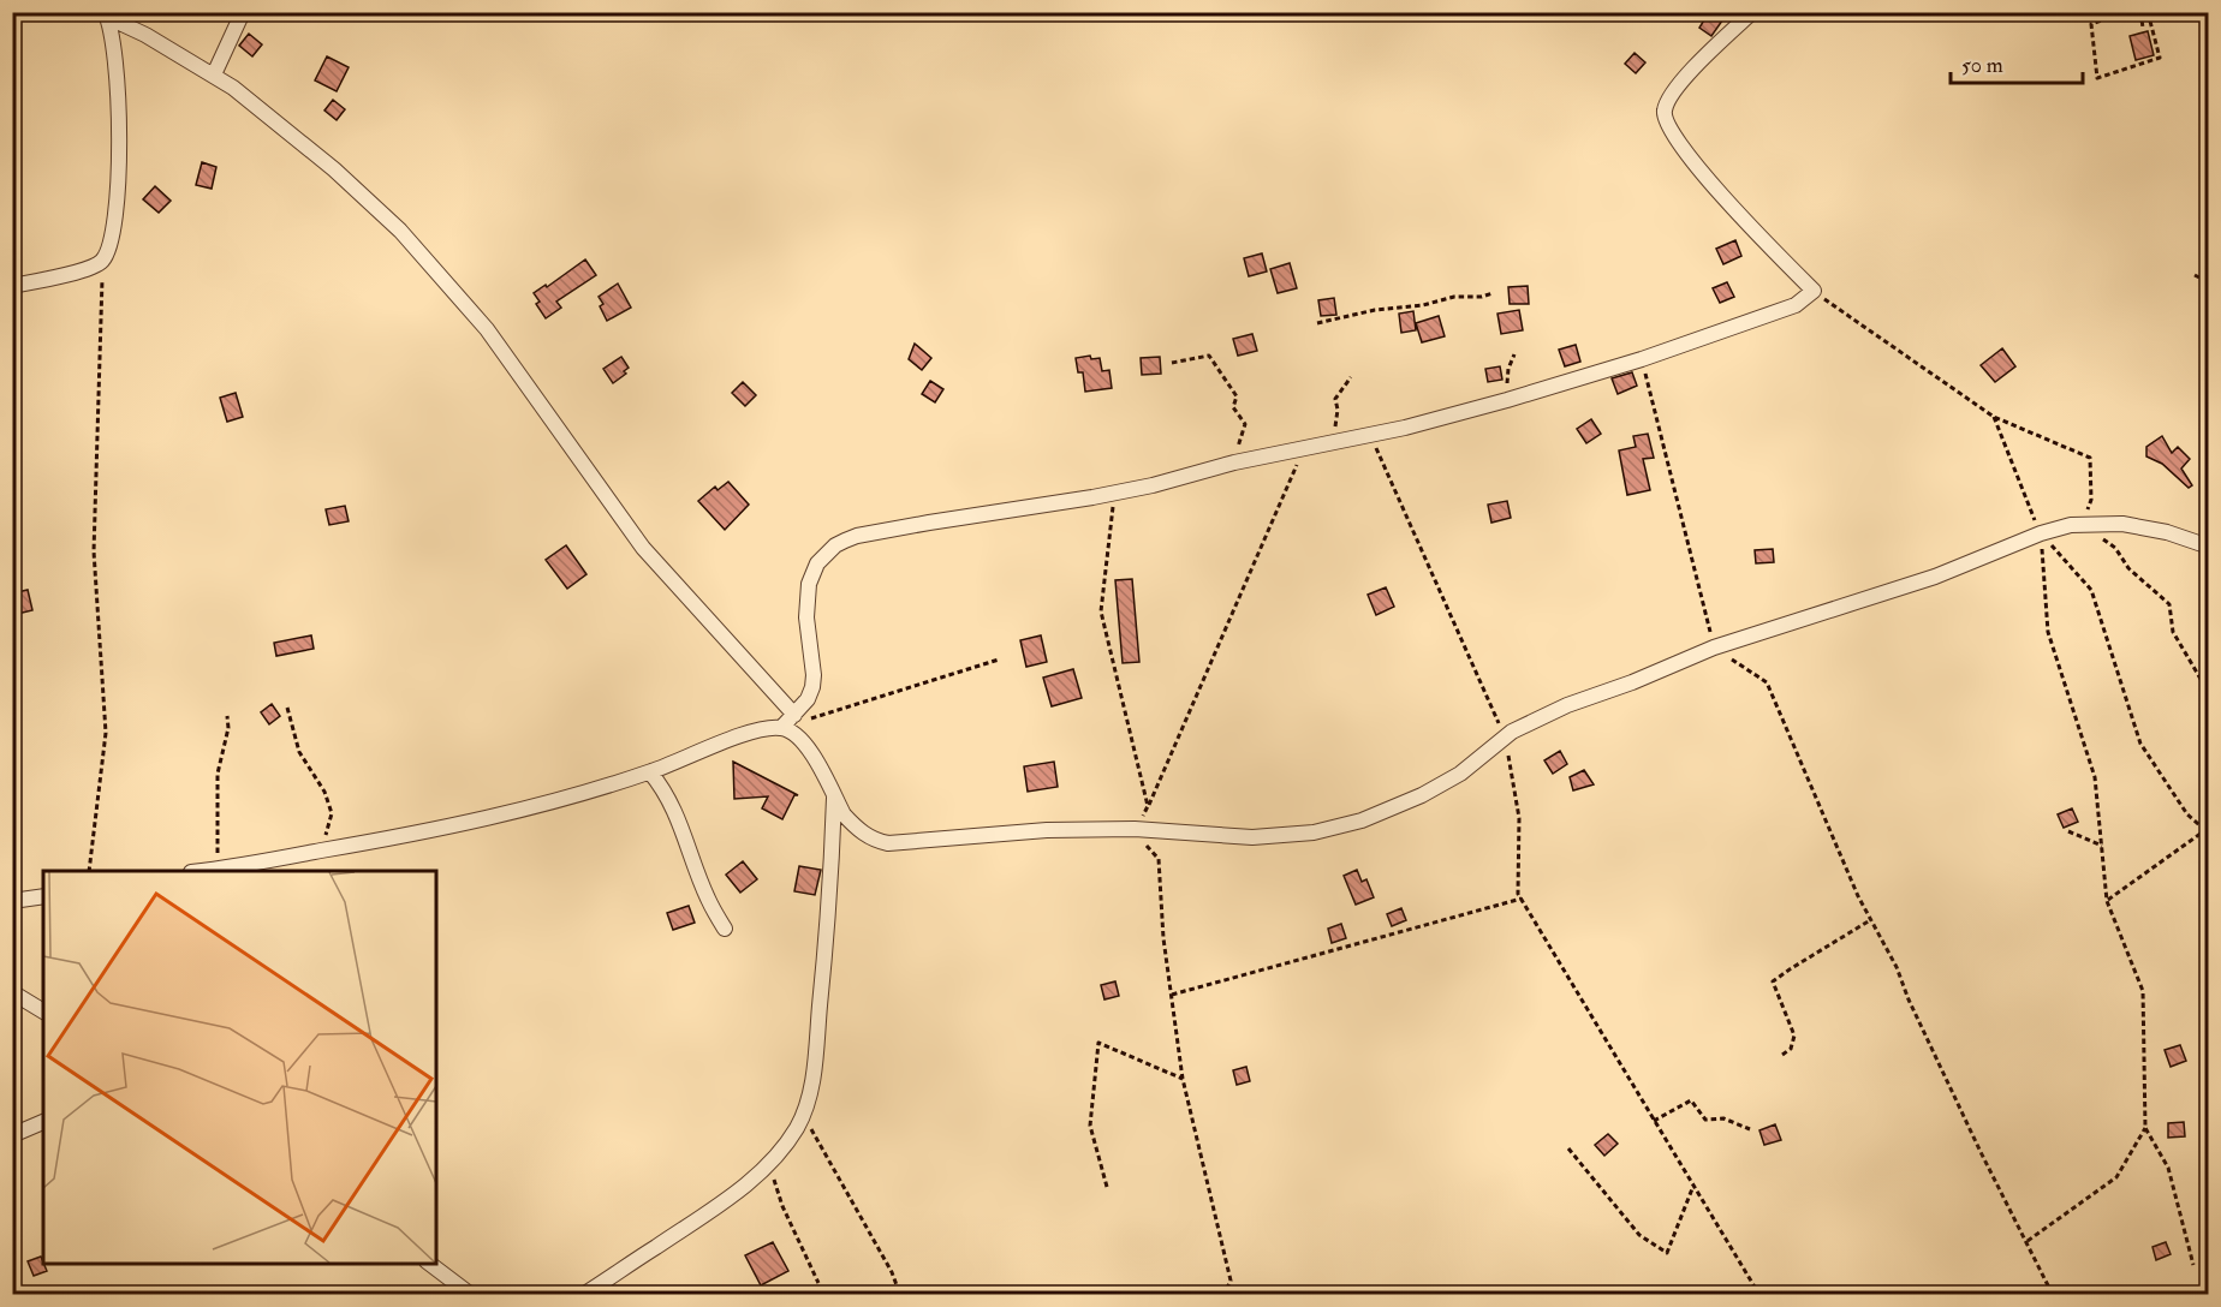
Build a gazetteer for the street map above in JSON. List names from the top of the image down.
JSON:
{
  "scale_bar": "50 m"
}
